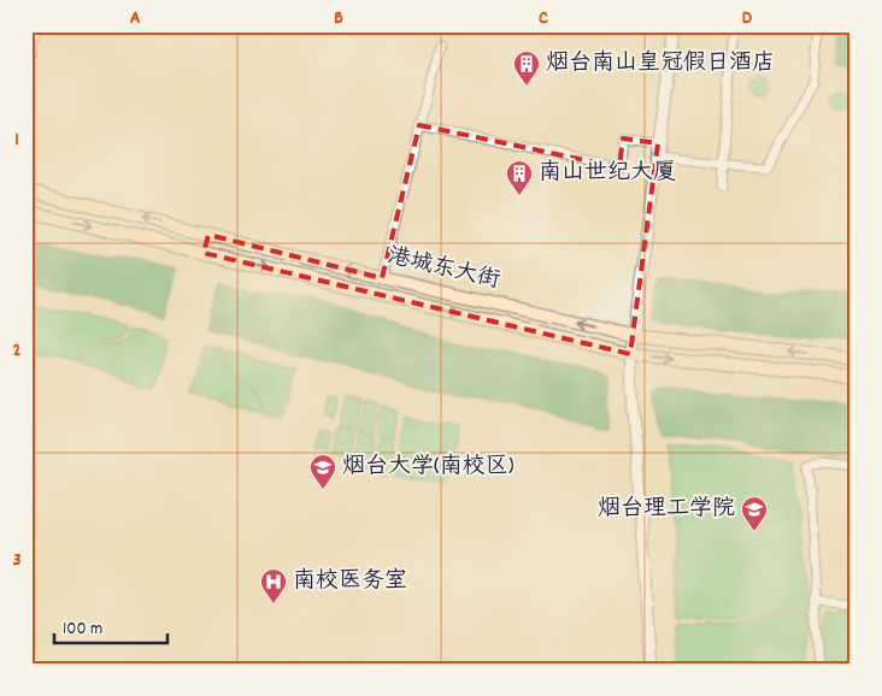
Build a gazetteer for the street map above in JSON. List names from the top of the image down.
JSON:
{
  "streets": {
    "main road": ["港城东大街"]
  },
  "places": {
    "building": ["烟台南山皇冠假日酒店", "南山世纪大厦"],
    "school or university": ["烟台大学(南校区)", "烟台理工学院"],
    "hospital": ["南校医务室"]
  },
  "scale_bar": "100 m",
  "grid": {
    "columns": [
      "A",
      "B",
      "C",
      "D"
    ],
    "rows": ["1", "2", "3"]
  }
}
